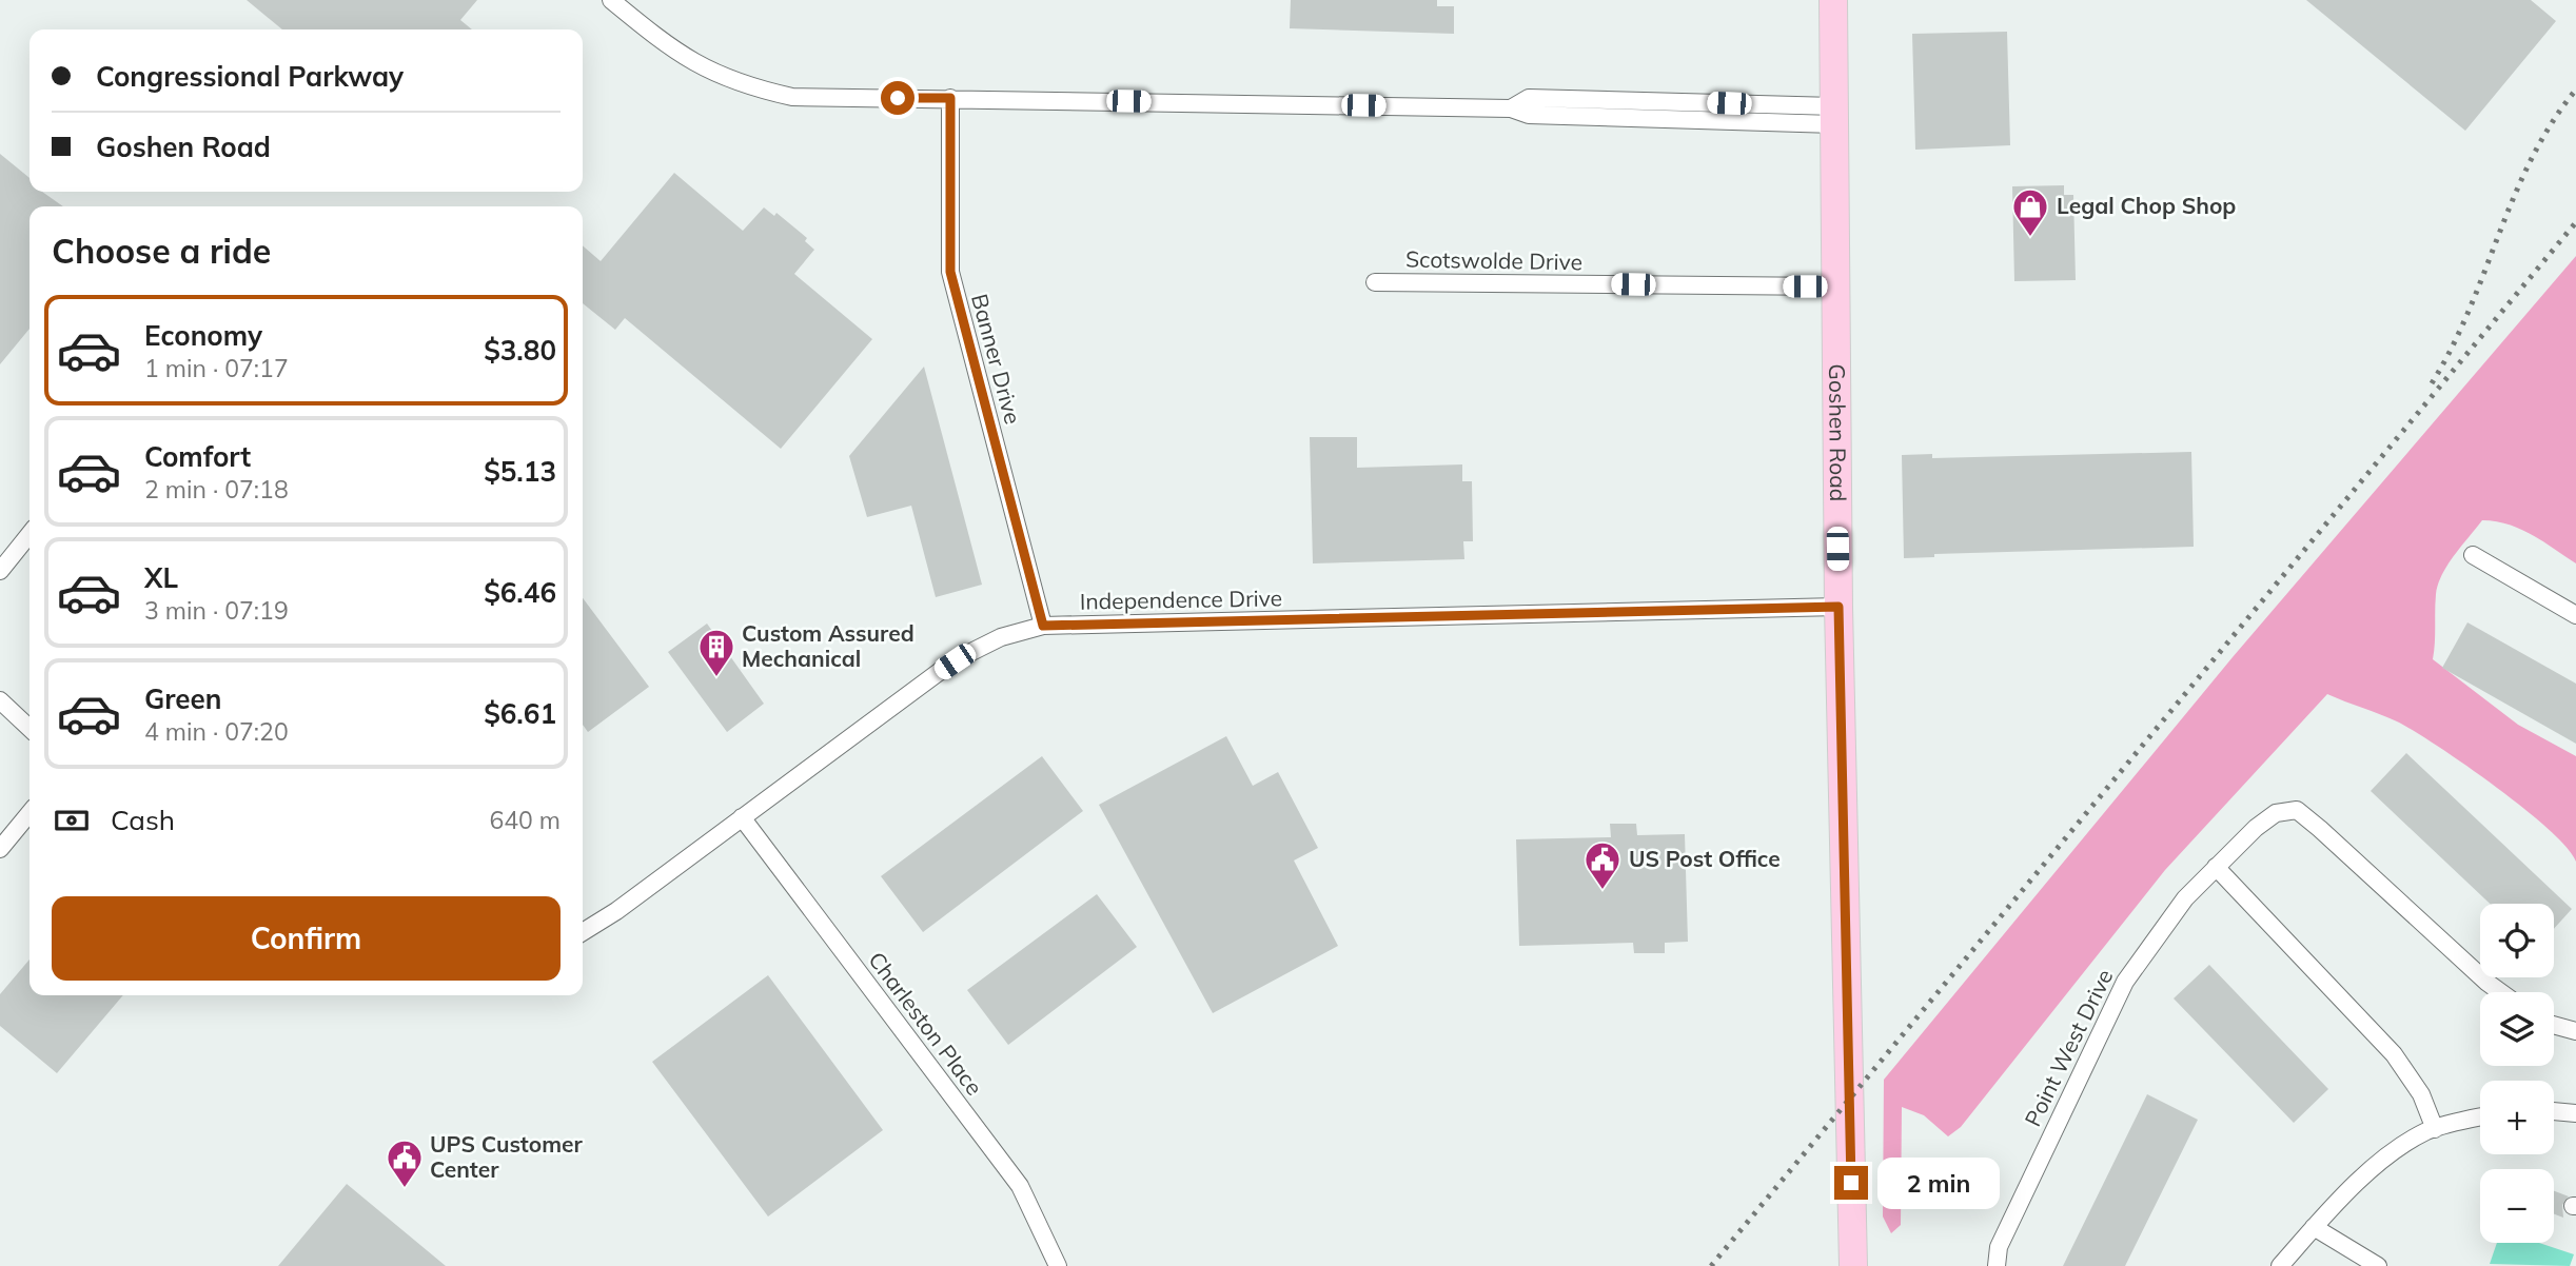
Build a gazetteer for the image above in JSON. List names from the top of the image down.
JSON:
{
  "streets": {
    "main road": ["Goshen Road"],
    "street": [
      "Scotswolde Drive",
      "Banner Drive",
      "Independence Drive",
      "Charleston Place",
      "Point West Drive"
    ]
  },
  "crossings": [
    ["Scotswolde Drive", "Goshen Road"],
    ["Banner Drive", "Independence Drive"],
    ["Goshen Road", "Independence Drive"],
    ["Independence Drive", "Charleston Place"]
  ],
  "places": {
    "shop": ["Legal Chop Shop"],
    "building": ["Custom Assured Mechanical"],
    "public building": ["US Post Office", "UPS Customer Center"]
  },
  "page": {
    "banner": ["Congressional Parkway", "Goshen Road"],
    "heading": "Choose a ride",
    "list": [
      {
        "name": "Economy",
        "note": "1 min · 07:17",
        "value": "$3.80"
      },
      {
        "name": "Comfort",
        "note": "2 min · 07:18",
        "value": "$5.13"
      },
      {
        "name": "XL",
        "note": "3 min · 07:19",
        "value": "$6.46"
      },
      {
        "name": "Green",
        "note": "4 min · 07:20",
        "value": "$6.61"
      }
    ],
    "pay": ["Cash", "640 m"],
    "buttons": "Confirm",
    "map_buttons": ["+", "−"],
    "bubble": "2 min"
  }
}
